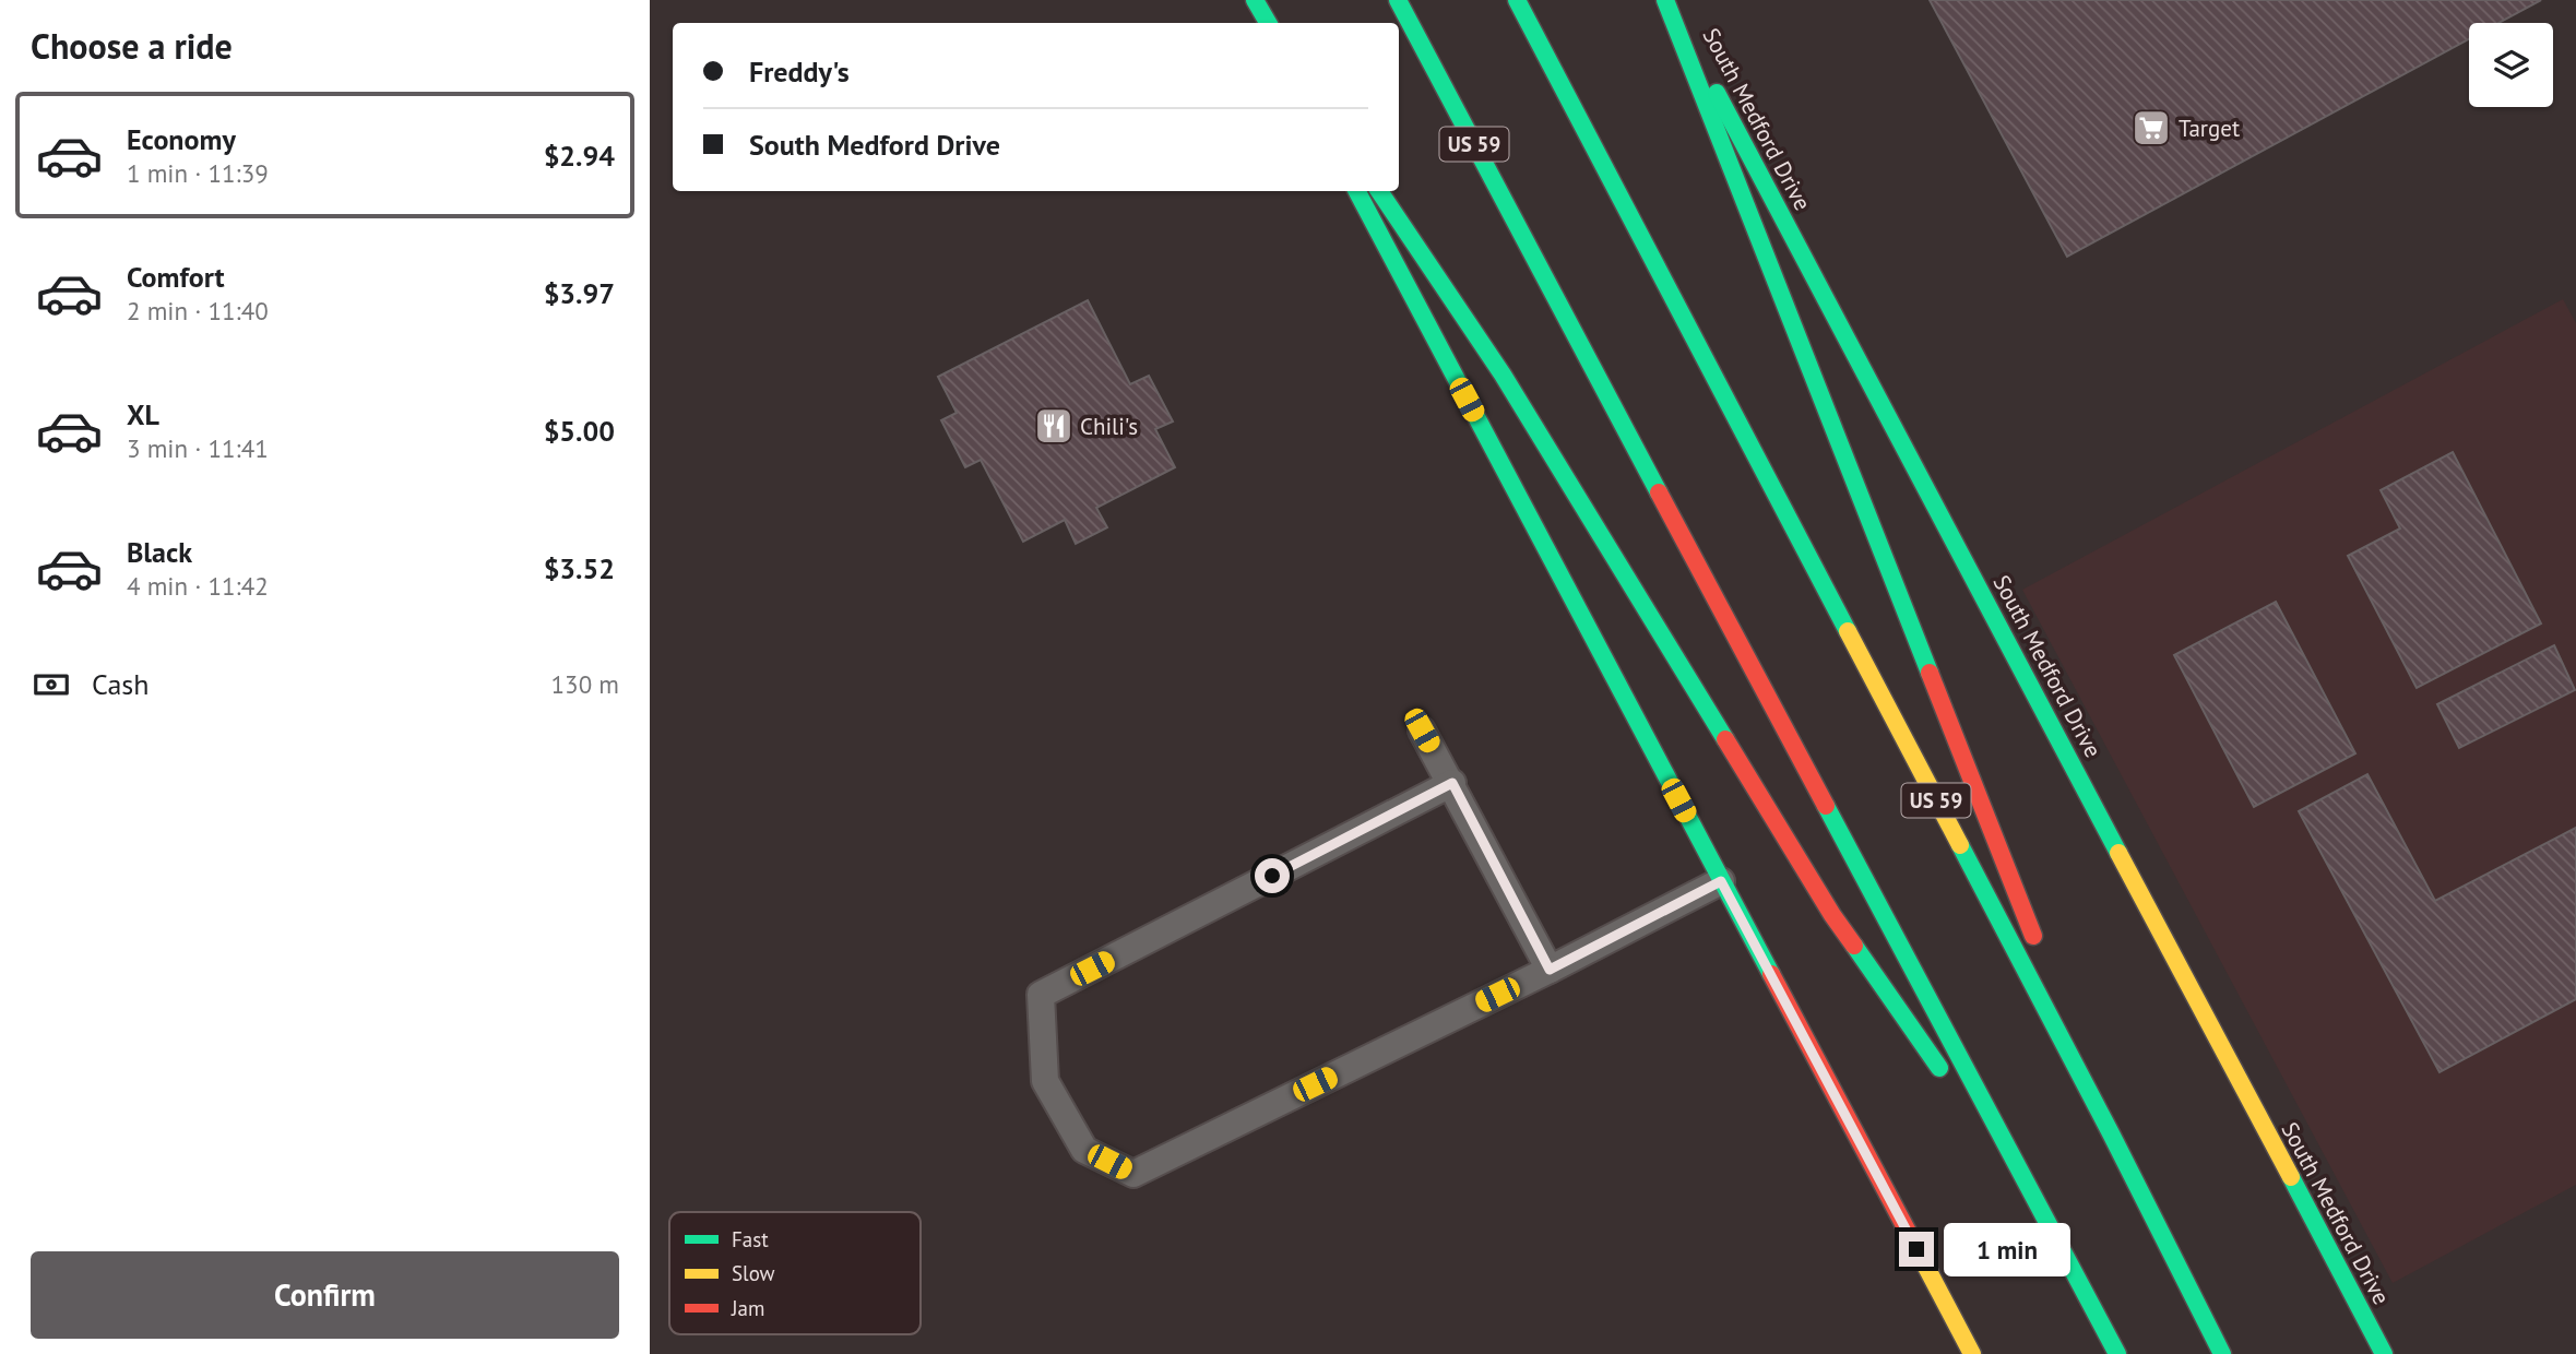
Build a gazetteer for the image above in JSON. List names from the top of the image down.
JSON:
{
  "streets": {
    "main road": ["South Medford Drive", "US 59"]
  },
  "places": {
    "supermarket": ["Target"],
    "restaurant": ["Chili's"]
  },
  "legend": ["Fast", "Slow", "Jam"],
  "page": {
    "heading": "Choose a ride",
    "banner": ["Freddy's", "South Medford Drive"],
    "list": [
      {
        "name": "Economy",
        "note": "1 min · 11:39",
        "value": "$2.94"
      },
      {
        "name": "Comfort",
        "note": "2 min · 11:40",
        "value": "$3.97"
      },
      {
        "name": "XL",
        "note": "3 min · 11:41",
        "value": "$5.00"
      },
      {
        "name": "Black",
        "note": "4 min · 11:42",
        "value": "$3.52"
      }
    ],
    "pay": ["Cash", "130 m"],
    "bubble": "1 min",
    "buttons": "Confirm"
  }
}
